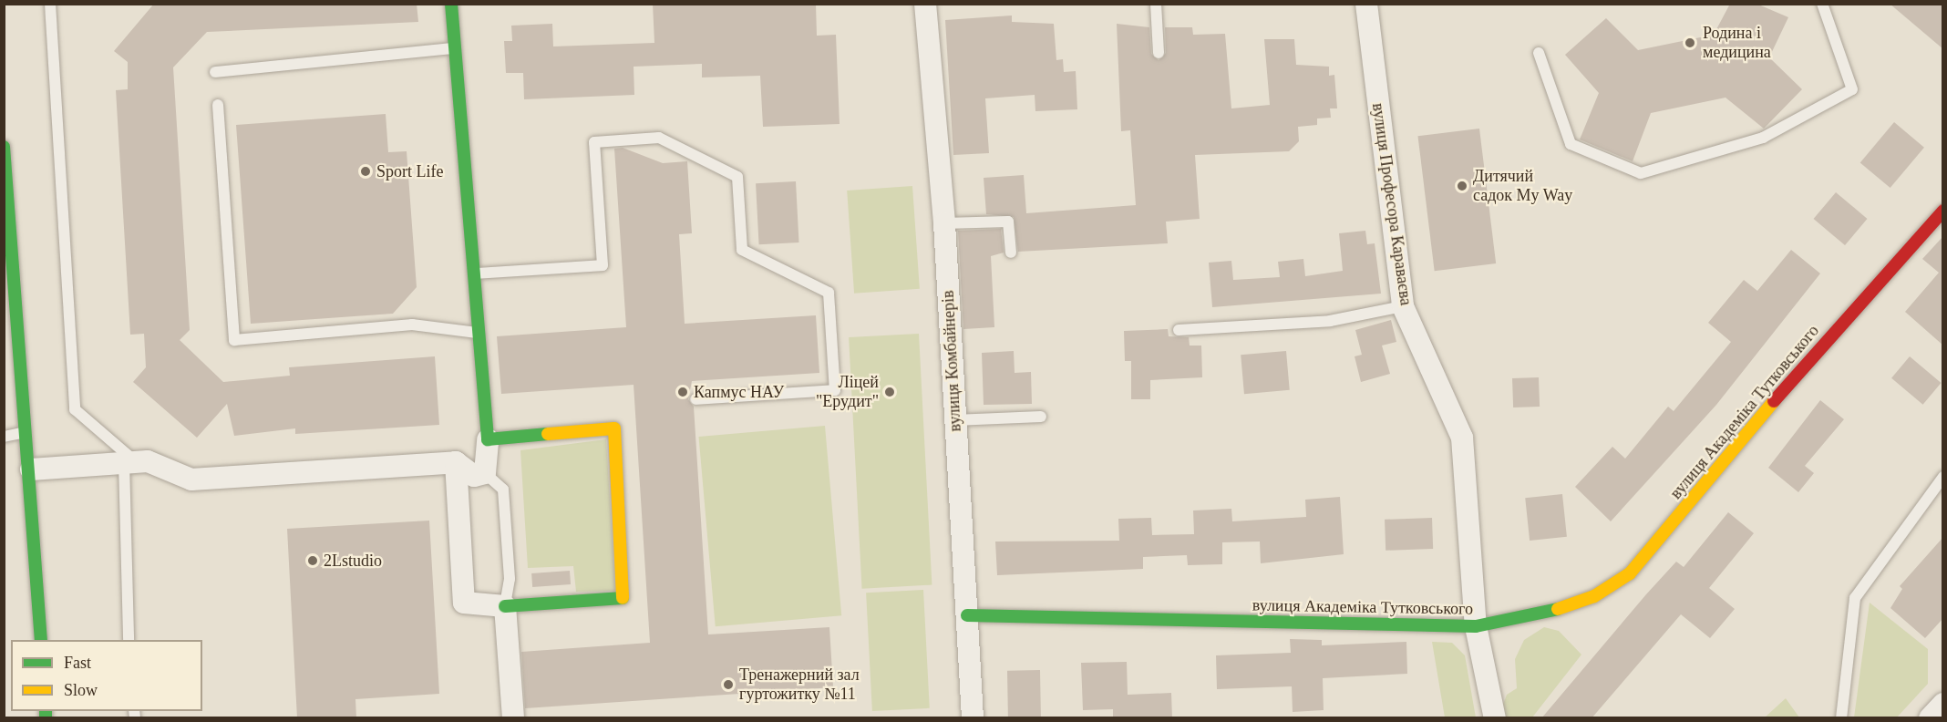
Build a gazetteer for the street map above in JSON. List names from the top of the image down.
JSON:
{
  "streets": {
    "street": ["вулиця Професора Караваєва", "вулиця Комбайнерів", "вулиця Академіка Тутковського"]
  },
  "crossings": [
    ["вулиця Професора Караваєва", "вулиця Академіка Тутковського"],
    ["вулиця Комбайнерів", "вулиця Академіка Тутковського"]
  ],
  "places": [
    "Родина і медицина",
    "Sport Life",
    "Дитячий садок My Way",
    "Капмус НАУ",
    "Ліцей \"Ерудит\"",
    "2Lstudio",
    "Тренажерний зал гуртожитку №11"
  ],
  "legend": ["Fast", "Slow"]
}
